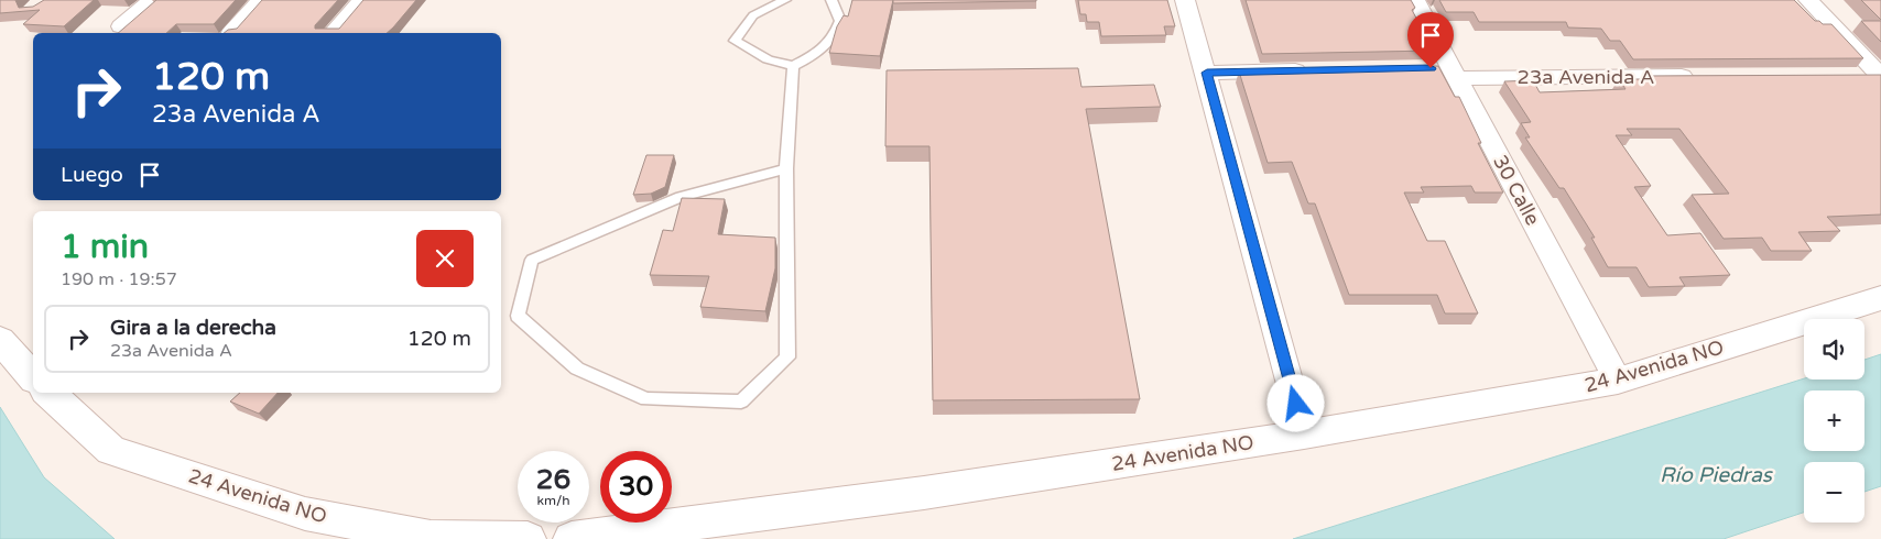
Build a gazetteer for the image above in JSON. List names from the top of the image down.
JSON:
{
  "streets": {
    "street": ["23a Avenida A", "30 Calle", "24 Avenida NO"]
  },
  "crossings": [
    ["23a Avenida A", "30 Calle"],
    ["30 Calle", "24 Avenida NO"]
  ],
  "water": ["Río Piedras"],
  "page": {
    "turn": ["120 m", "23a Avenida A"],
    "then": "Luego",
    "heading": ["1 min", "190 m · 19:57"],
    "list": [
      {
        "name": "Gira a la derecha",
        "note": "23a Avenida A",
        "value": "120 m"
      }
    ],
    "map_buttons": ["+", "−"],
    "speed": "26 km/h",
    "limit": "30"
  }
}
